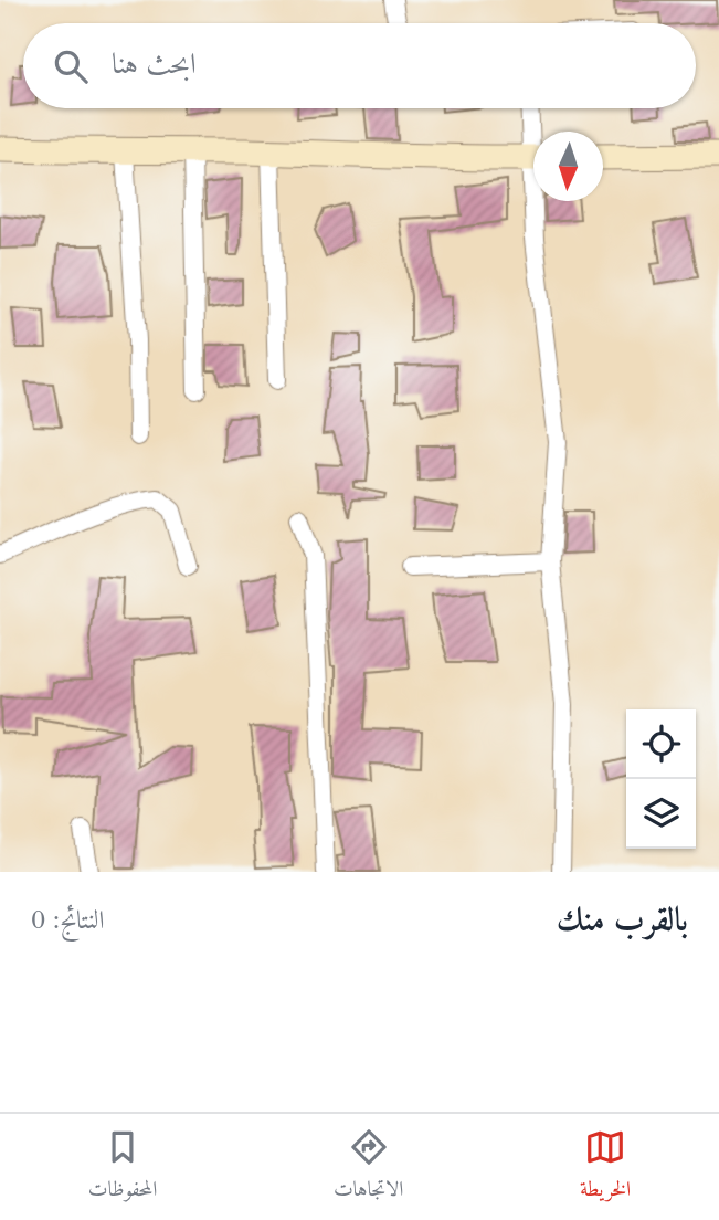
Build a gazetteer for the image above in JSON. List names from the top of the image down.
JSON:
{
  "north": "bottom",
  "page": {
    "search": "ابحث هنا",
    "heading": ["بالقرب منك", "النتائج: 0"],
    "nav": ["الخريطة", "الاتجاهات", "المحفوظات"]
  }
}
